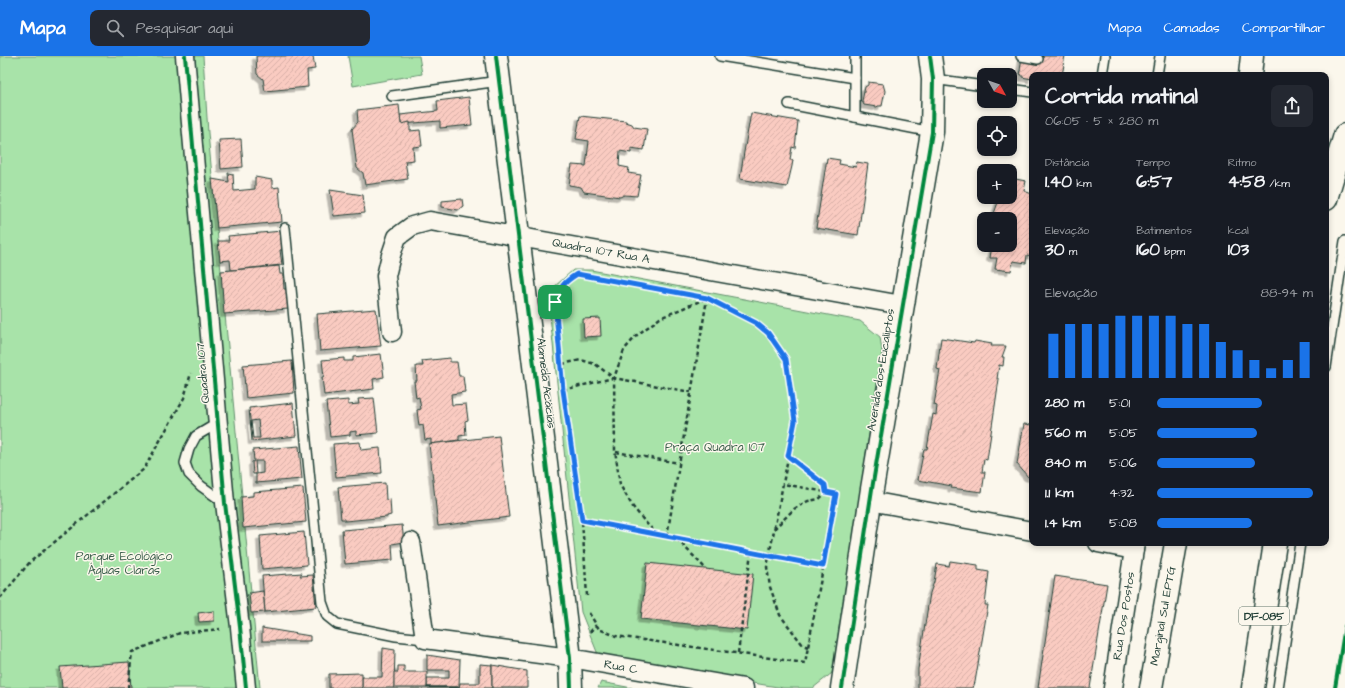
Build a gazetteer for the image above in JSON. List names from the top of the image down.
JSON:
{
  "streets": {
    "main road": [
      "Avenida dos Eucaliptos",
      "Alameda Acácias",
      "Marginal Sul EPTG",
      "DF-085"
    ],
    "street": [
      "Quadra 107 Rua A",
      "Quadra 107",
      "Rua Dos Postos",
      "Rua C"
    ]
  },
  "crossings": [
    ["Quadra 107 Rua A", "Avenida dos Eucaliptos"],
    ["Quadra 107 Rua A", "Alameda Acácias"],
    ["Alameda Acácias", "Rua C"]
  ],
  "parks": ["Praça Quadra 107", "Parque Ecológico Águas Claras"],
  "north": "bottom right",
  "page": {
    "header": "Mapa",
    "search": "Pesquisar aqui",
    "nav": ["Mapa", "Camadas", "Compartilhar"],
    "map_buttons": ["+", "−"],
    "heading": ["Corrida matinal", "06:05 · 5 × 280 m"],
    "stats": [
      ["Distância", "1.40 km"],
      ["Tempo", "6:57"],
      ["Ritmo", "4:58 /km"],
      ["Elevação", "30 m"],
      ["Batimentos", "160 bpm"],
      ["kcal", "103"]
    ],
    "chart": ["Elevação", "88–94 m"],
    "list": [
      {
        "name": "280 m",
        "note": "5:01"
      },
      {
        "name": "560 m",
        "note": "5:05"
      },
      {
        "name": "840 m",
        "note": "5:06"
      },
      {
        "name": "1.1 km",
        "note": "4:32"
      },
      {
        "name": "1.4 km",
        "note": "5:08"
      }
    ]
  }
}
